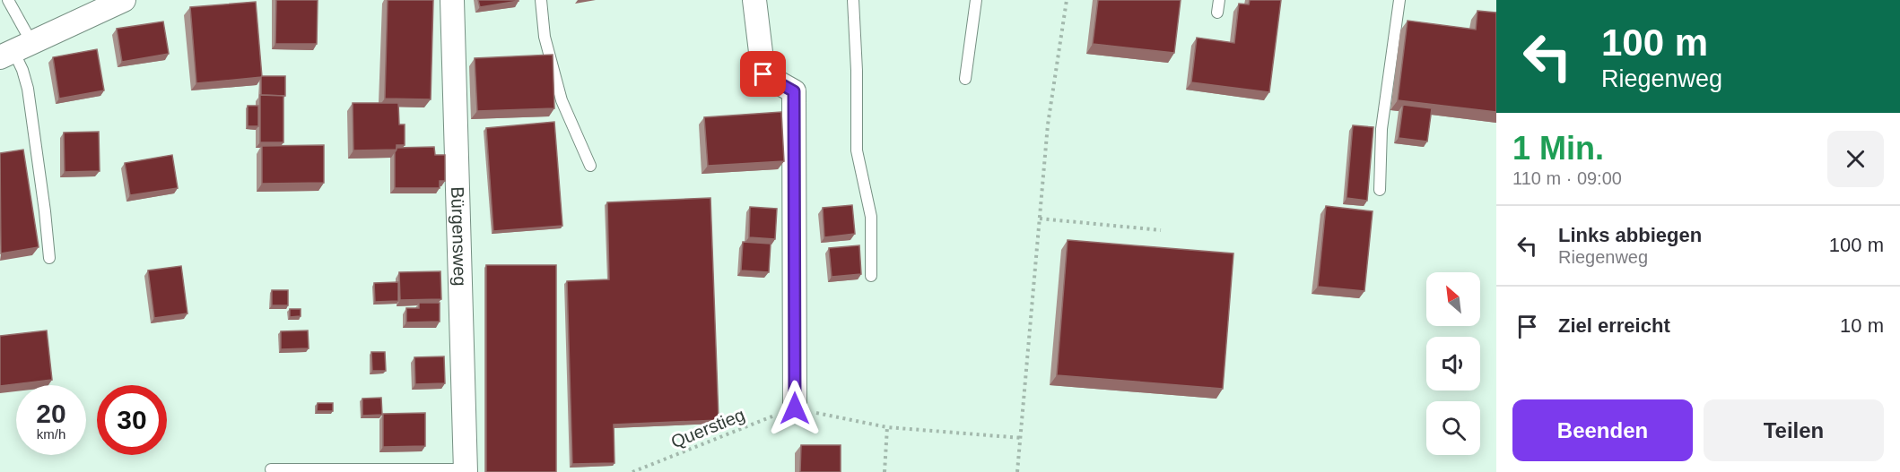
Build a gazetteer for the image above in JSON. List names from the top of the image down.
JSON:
{
  "streets": {
    "street": ["Bürgensweg"],
    "path": ["Querstieg"]
  },
  "north": "top left",
  "page": {
    "turn": ["100 m", "Riegenweg"],
    "heading": ["1 Min.", "110 m · 09:00"],
    "list": [
      {
        "name": "Links abbiegen",
        "note": "Riegenweg",
        "value": "100 m"
      },
      {
        "name": "Ziel erreicht",
        "value": "10 m"
      }
    ],
    "speed": "20 km/h",
    "limit": "30",
    "buttons": ["Beenden", "Teilen"]
  }
}
